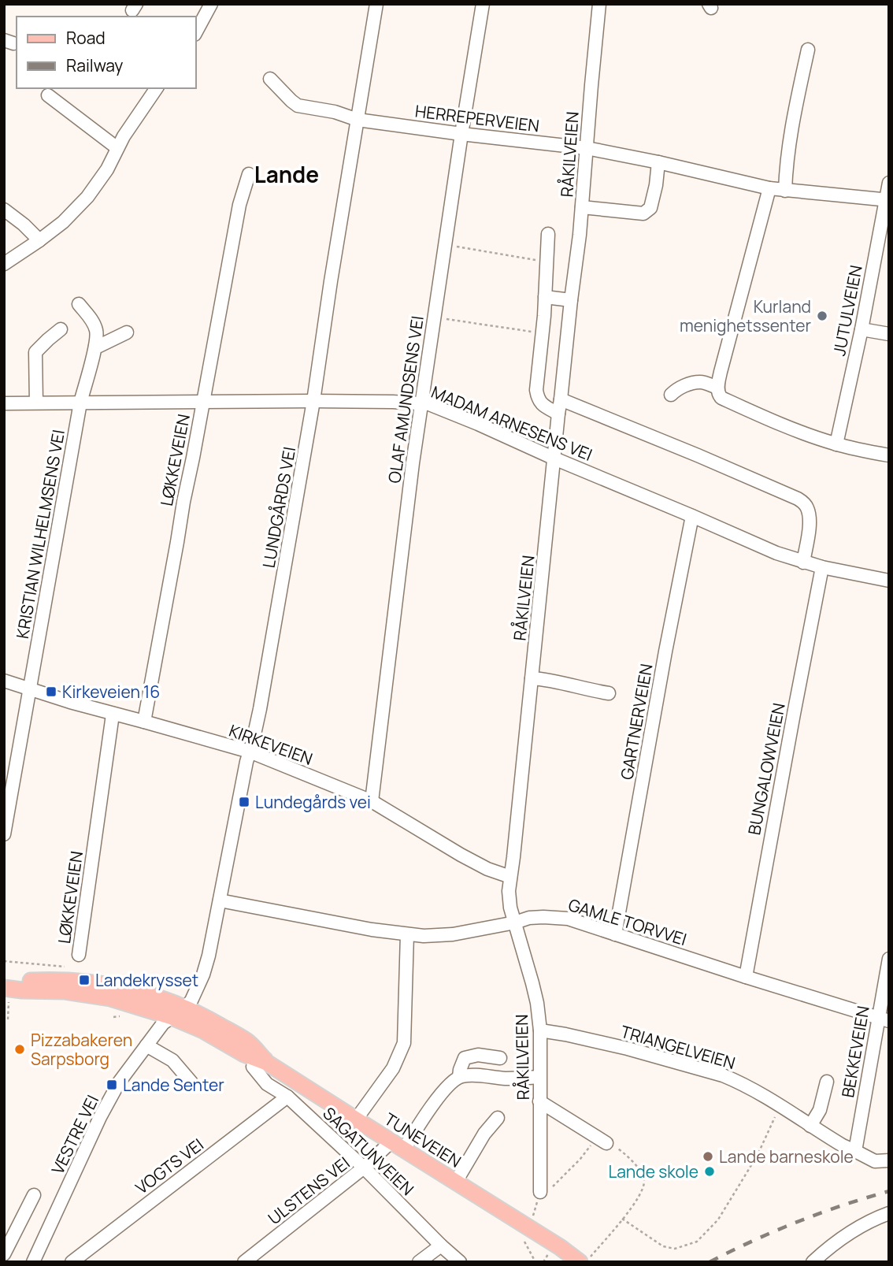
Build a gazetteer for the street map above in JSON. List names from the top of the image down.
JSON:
{
  "streets": {
    "main road": ["TUNEVEIEN"],
    "street": [
      "HERREPERVEIEN",
      "RÅKILVEIEN",
      "JUTULVEIEN",
      "OLAF AMUNDSENS VEI",
      "MADAM ARNESENS VEI",
      "LØKKEVEIEN",
      "LUNDGÅRDS VEI",
      "KRISTIAN WILHELMSENS VEI",
      "GARTNERVEIEN",
      "KIRKEVEIEN",
      "BUNGALOWVEIEN",
      "GAMLE TORVVEI",
      "TRIANGELVEIEN",
      "BEKKEVEIEN",
      "VESTRE VEI",
      "SAGATUNVEIEN",
      "VOGTS VEI",
      "ULSTENS VEI"
    ]
  },
  "crossings": [
    ["HERREPERVEIEN", "RÅKILVEIEN"],
    ["HERREPERVEIEN", "JUTULVEIEN"],
    ["HERREPERVEIEN", "OLAF AMUNDSENS VEI"],
    ["HERREPERVEIEN", "LUNDGÅRDS VEI"],
    ["RÅKILVEIEN", "MADAM ARNESENS VEI"],
    ["RÅKILVEIEN", "KIRKEVEIEN"],
    ["RÅKILVEIEN", "GAMLE TORVVEI"],
    ["RÅKILVEIEN", "TRIANGELVEIEN"],
    ["OLAF AMUNDSENS VEI", "MADAM ARNESENS VEI"],
    ["OLAF AMUNDSENS VEI", "KIRKEVEIEN"],
    ["MADAM ARNESENS VEI", "LØKKEVEIEN"],
    ["MADAM ARNESENS VEI", "LUNDGÅRDS VEI"],
    ["MADAM ARNESENS VEI", "KRISTIAN WILHELMSENS VEI"],
    ["MADAM ARNESENS VEI", "GARTNERVEIEN"],
    ["MADAM ARNESENS VEI", "BUNGALOWVEIEN"],
    ["LØKKEVEIEN", "KIRKEVEIEN"],
    ["LUNDGÅRDS VEI", "KIRKEVEIEN"],
    ["LUNDGÅRDS VEI", "GAMLE TORVVEI"],
    ["LUNDGÅRDS VEI", "VESTRE VEI"],
    ["LUNDGÅRDS VEI", "TUNEVEIEN"],
    ["KRISTIAN WILHELMSENS VEI", "KIRKEVEIEN"],
    ["GARTNERVEIEN", "GAMLE TORVVEI"],
    ["BUNGALOWVEIEN", "GAMLE TORVVEI"],
    ["GAMLE TORVVEI", "BEKKEVEIEN"],
    ["TRIANGELVEIEN", "BEKKEVEIEN"],
    ["VESTRE VEI", "TUNEVEIEN"],
    ["TUNEVEIEN", "SAGATUNVEIEN"],
    ["TUNEVEIEN", "ULSTENS VEI"],
    ["SAGATUNVEIEN", "VOGTS VEI"],
    ["SAGATUNVEIEN", "ULSTENS VEI"]
  ],
  "districts": ["Lande"],
  "places": {
    "other": [
      "Kurland menighetssenter",
      "Pizzabakeren Sarpsborg",
      "Lande barneskole",
      "Lande skole"
    ],
    "transit": [
      "Kirkeveien 16",
      "Lundegårds vei",
      "Landekrysset",
      "Lande Senter"
    ]
  },
  "legend": ["Road", "Railway"]
}
